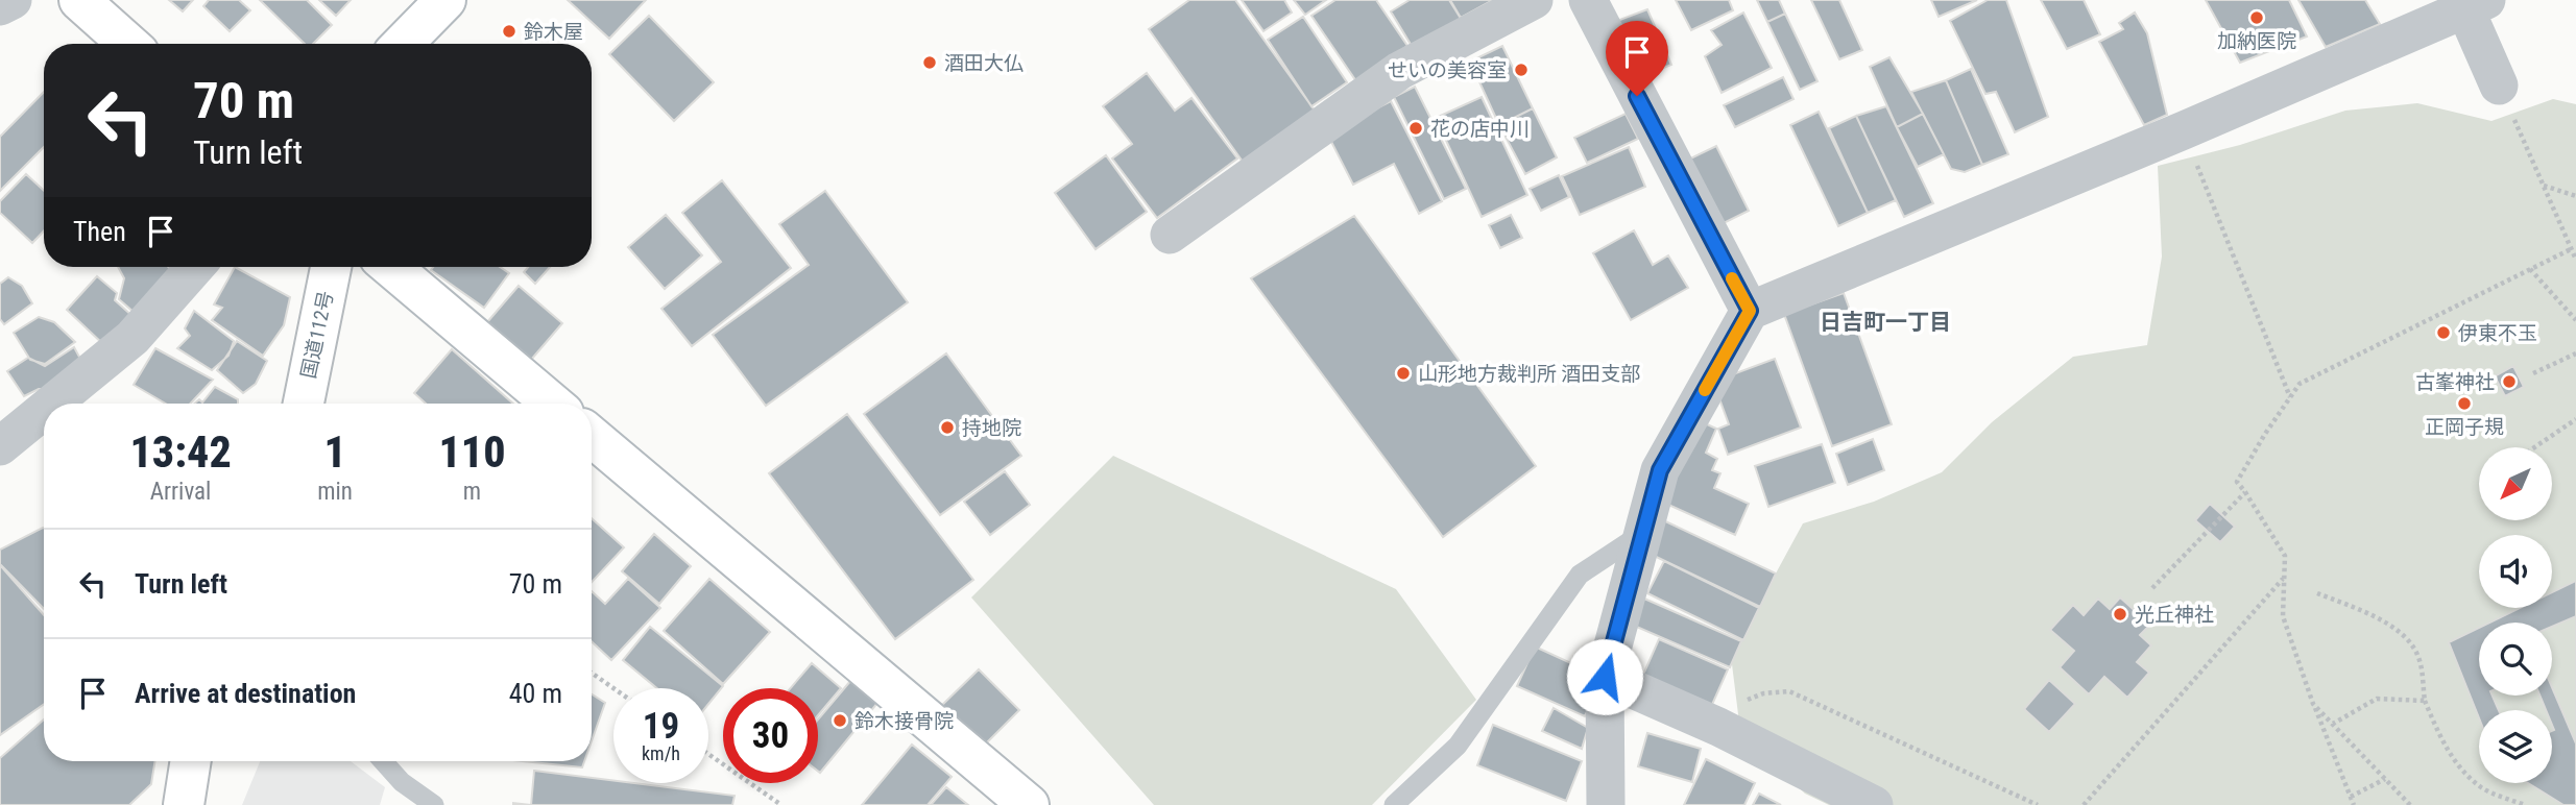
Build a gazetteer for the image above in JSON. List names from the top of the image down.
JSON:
{
  "streets": {
    "main road": ["国道112号"]
  },
  "districts": ["日吉町一丁目"],
  "places": [
    "加納医院",
    "鈴木屋",
    "酒田大仏",
    "せいの美容室",
    "花の店中川",
    "伊東不玉",
    "山形地方裁判所 酒田支部",
    "古峯神社",
    "正岡子規",
    "持地院",
    "光丘神社",
    "鈴木接骨院"
  ],
  "north": "bottom left",
  "page": {
    "turn": ["70 m", "Turn left"],
    "then": "Then",
    "eta": [
      "13:42",
      "Arrival",
      "1",
      "min",
      "110",
      "m"
    ],
    "list": [
      {
        "name": "Turn left",
        "value": "70 m"
      },
      {
        "name": "Arrive at destination",
        "value": "40 m"
      }
    ],
    "speed": "19 km/h",
    "limit": "30"
  }
}
